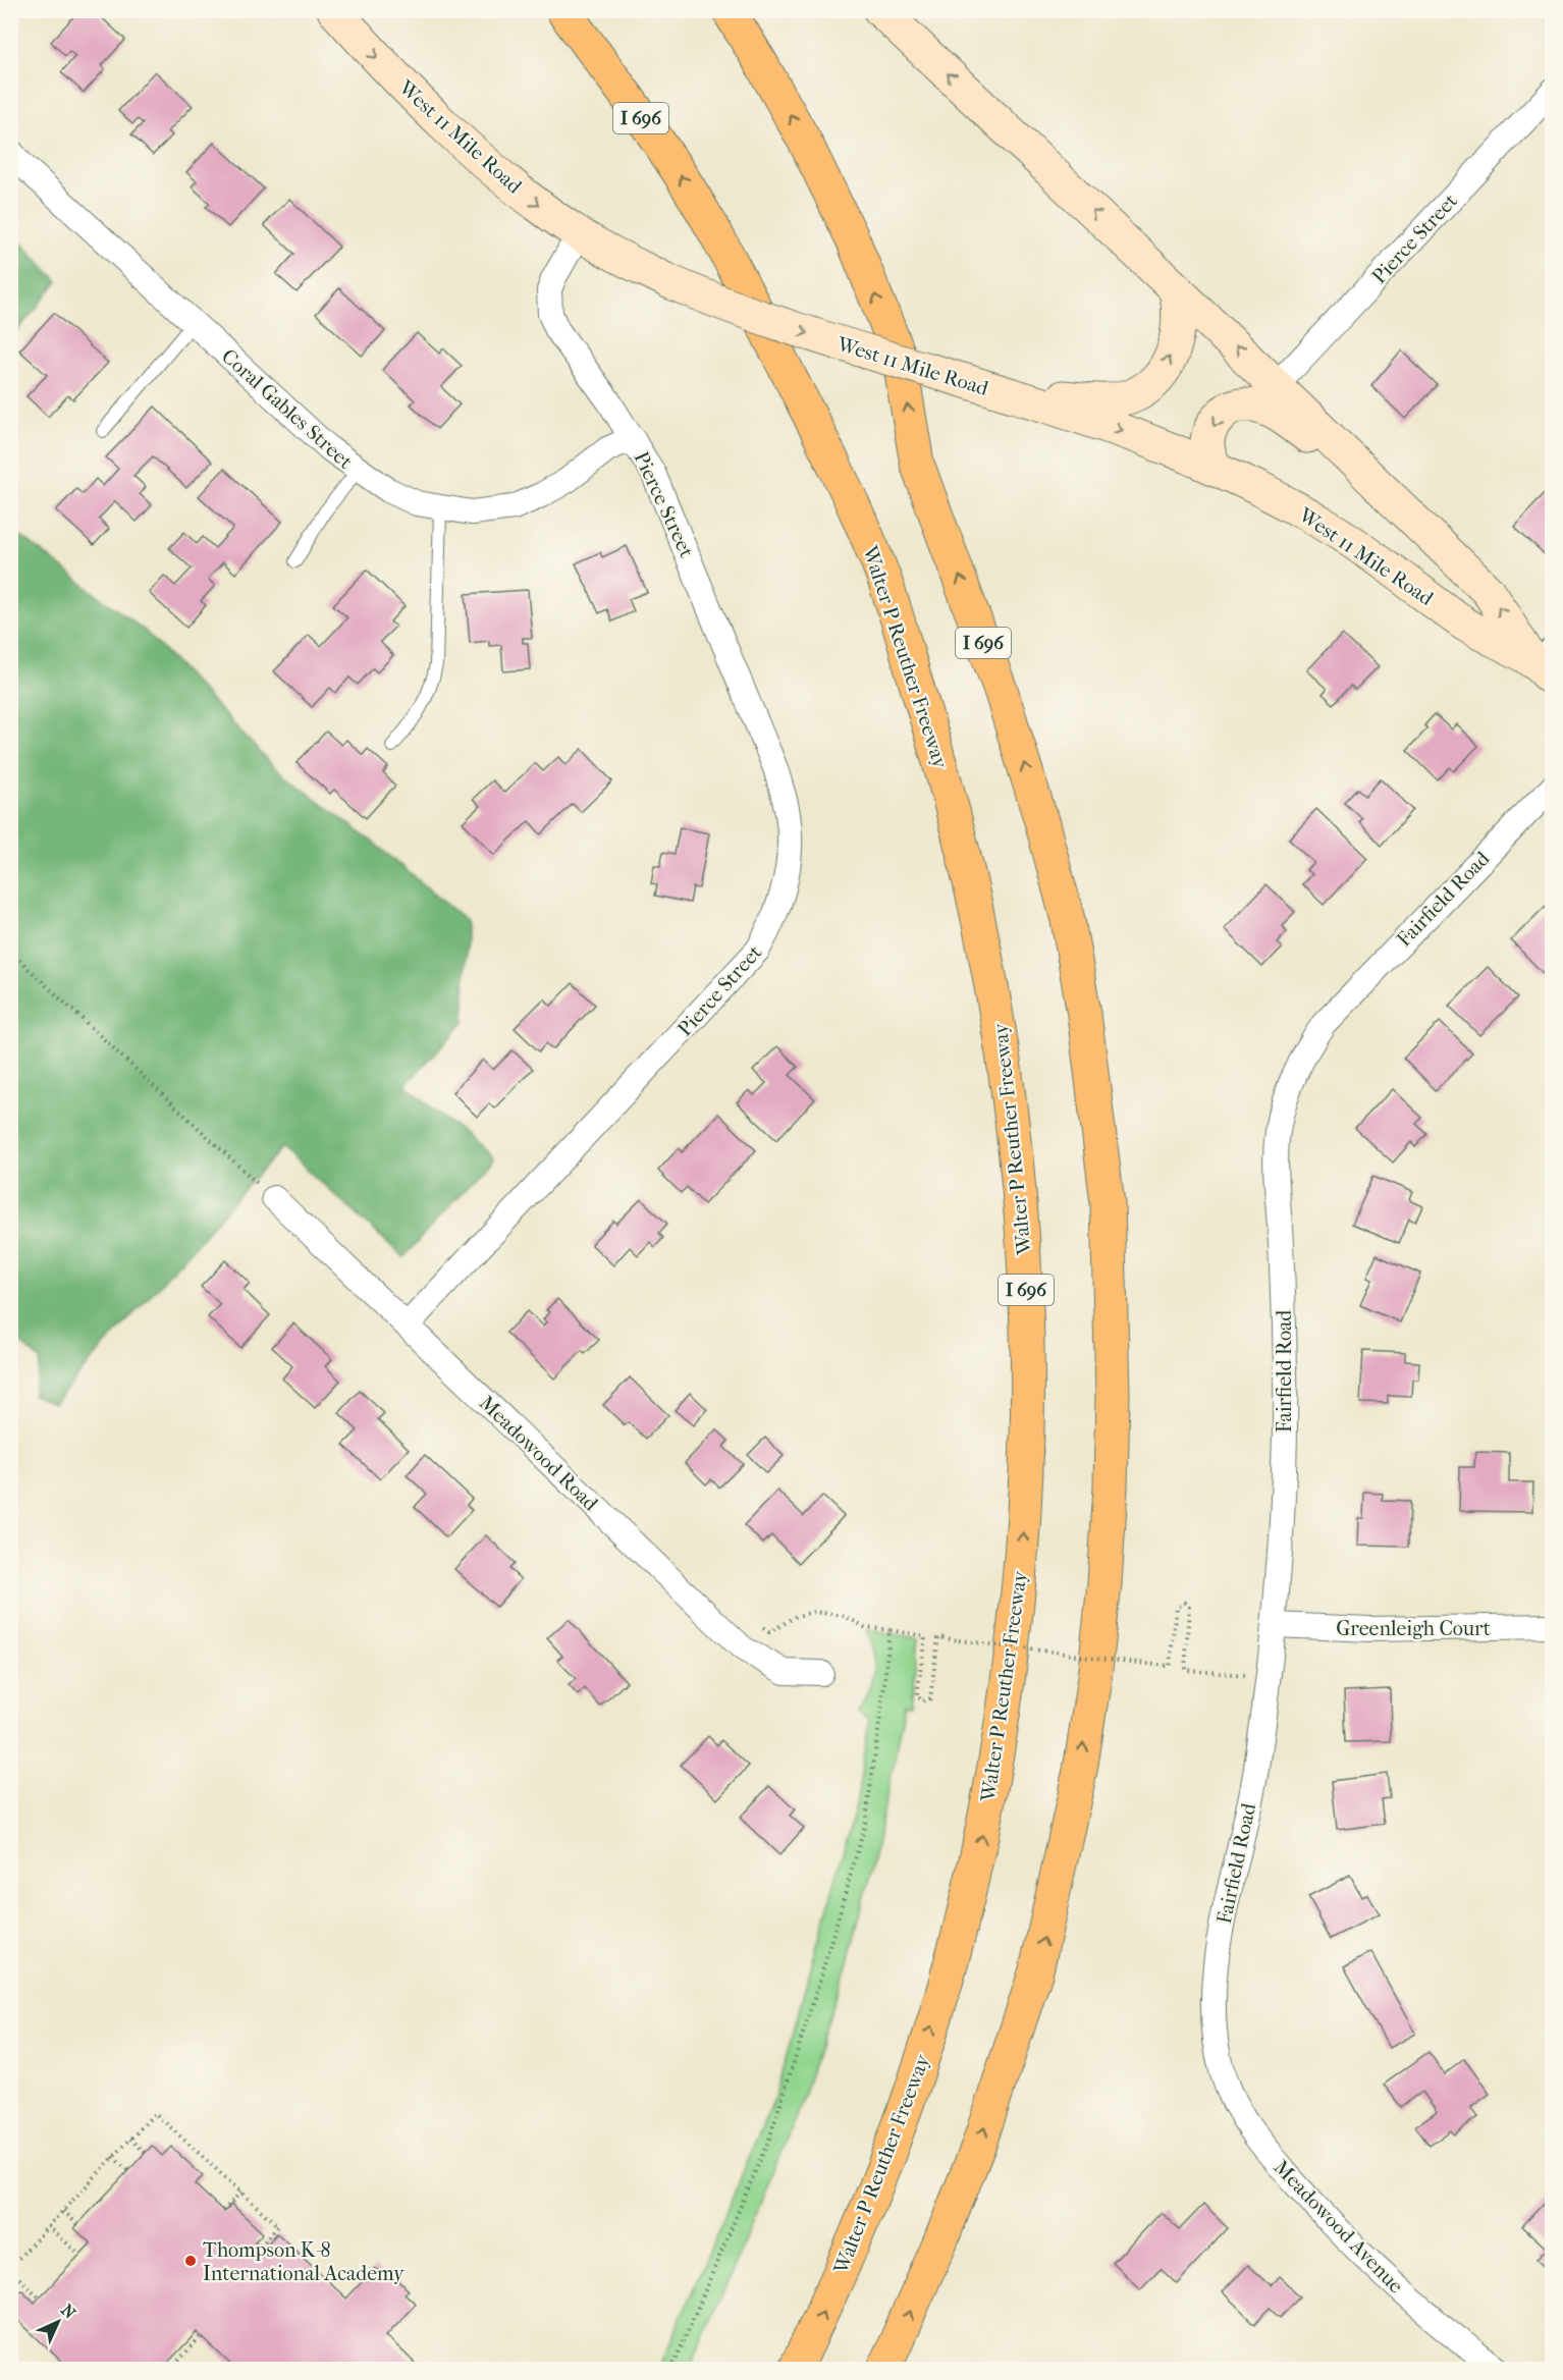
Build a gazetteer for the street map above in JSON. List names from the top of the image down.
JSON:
{
  "streets": {
    "highway": ["I 696", "Walter P Reuther Freeway"],
    "main road": ["West 11 Mile Road"],
    "street": [
      "Pierce Street",
      "Coral Gables Street",
      "Fairfield Road",
      "Meadowood Road",
      "Greenleigh Court",
      "Meadowood Avenue"
    ]
  },
  "crossings": [
    ["West 11 Mile Road", "Pierce Street"],
    ["Pierce Street", "Coral Gables Street"],
    ["Pierce Street", "Meadowood Road"],
    ["Fairfield Road", "Greenleigh Court"],
    ["Fairfield Road", "Meadowood Avenue"]
  ],
  "places": ["Thompson K-8 International Academy"],
  "north": "top right"
}
